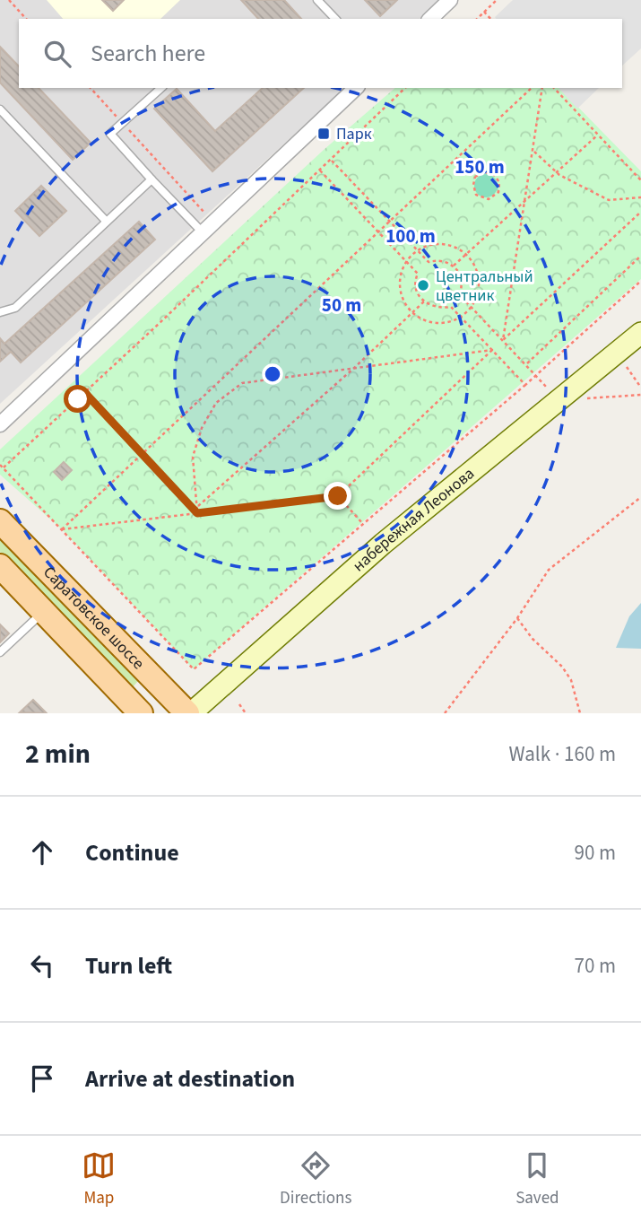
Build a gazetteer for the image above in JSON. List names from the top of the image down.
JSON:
{
  "streets": {
    "main road": ["набережная Леонова", "Саратовское шоссе"]
  },
  "crossings": [
    ["набережная Леонова", "Саратовское шоссе"]
  ],
  "places": {
    "transit": ["Парк"],
    "other": ["Центральный цветник"]
  },
  "page": {
    "search": "Search here",
    "heading": ["2 min", "Walk · 160 m"],
    "list": [
      ["Continue", "90 m"],
      ["Turn left", "70 m"],
      "Arrive at destination"
    ],
    "nav": ["Map", "Directions", "Saved"]
  },
  "rings": ["150 m", "100 m", "50 m"]
}
